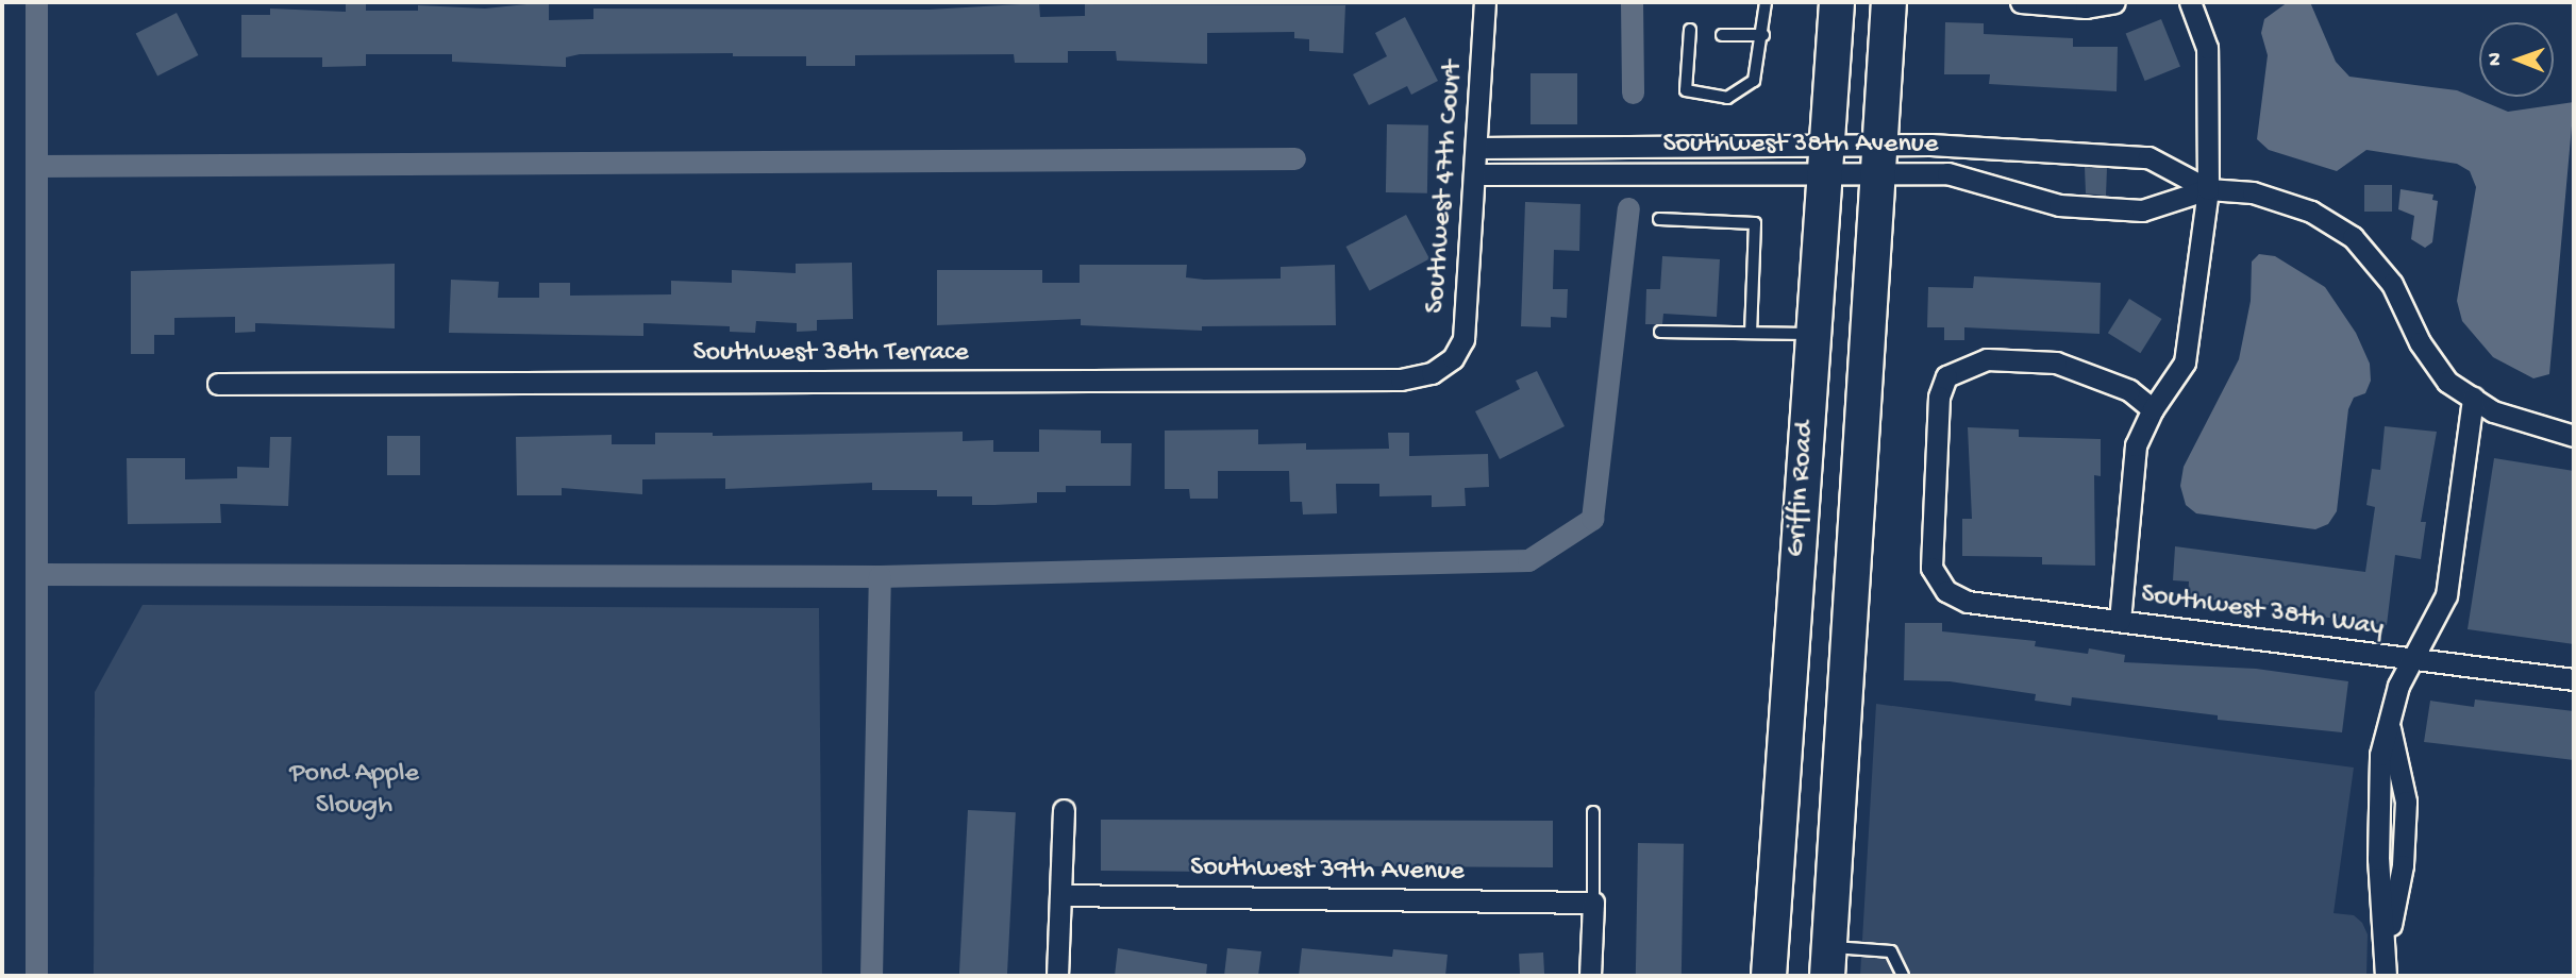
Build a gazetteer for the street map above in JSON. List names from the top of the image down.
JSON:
{
  "streets": {
    "main road": ["Griffin Road"],
    "street": [
      "Southwest 38th Avenue",
      "Southwest 47th Court",
      "Southwest 38th Terrace",
      "Southwest 38th Way",
      "Southwest 39th Avenue"
    ]
  },
  "crossings": [
    ["Southwest 38th Avenue", "Southwest 47th Court"],
    ["Southwest 38th Avenue", "Griffin Road"],
    ["Southwest 47th Court", "Southwest 38th Terrace"]
  ],
  "parks": ["Pond Apple Slough"],
  "north": "left"
}
